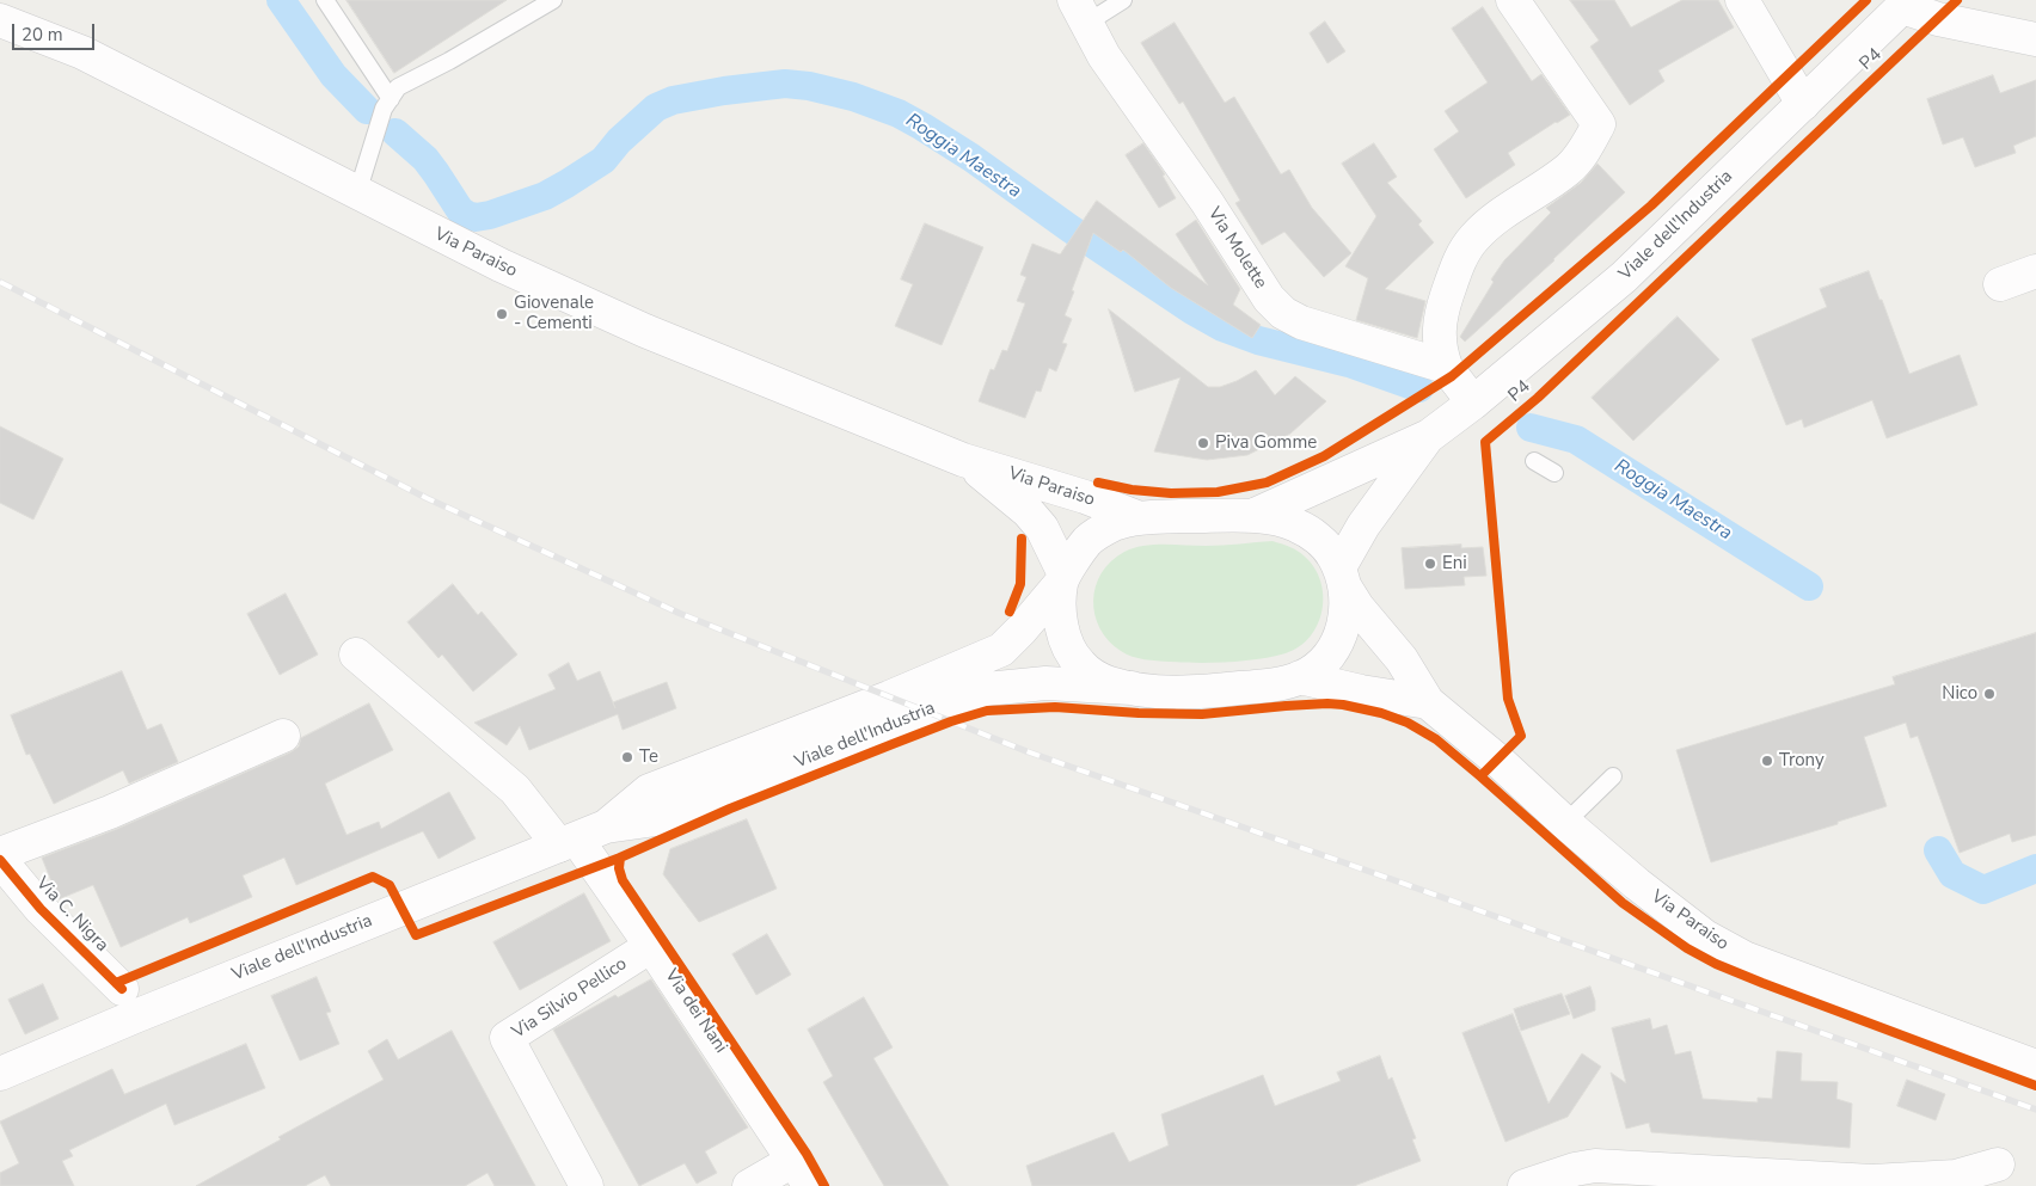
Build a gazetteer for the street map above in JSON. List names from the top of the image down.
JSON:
{
  "streets": {
    "main road": [
      "Viale dell'Industria",
      "Via Molette",
      "Via Paraiso",
      "Via C. Nigra",
      "Via Silvio Pellico",
      "Via dei Nani"
    ],
    "cycle path": ["P4"]
  },
  "crossings": [
    ["Viale dell'Industria", "Via Paraiso"],
    ["Viale dell'Industria", "Via dei Nani"],
    ["Via Silvio Pellico", "Via dei Nani"]
  ],
  "water": ["Roggia Maestra"],
  "places": [
    "Giovenale - Cementi",
    "Piva Gomme",
    "Eni",
    "Nico",
    "Te",
    "Trony"
  ],
  "scale_bar": "20 m"
}
